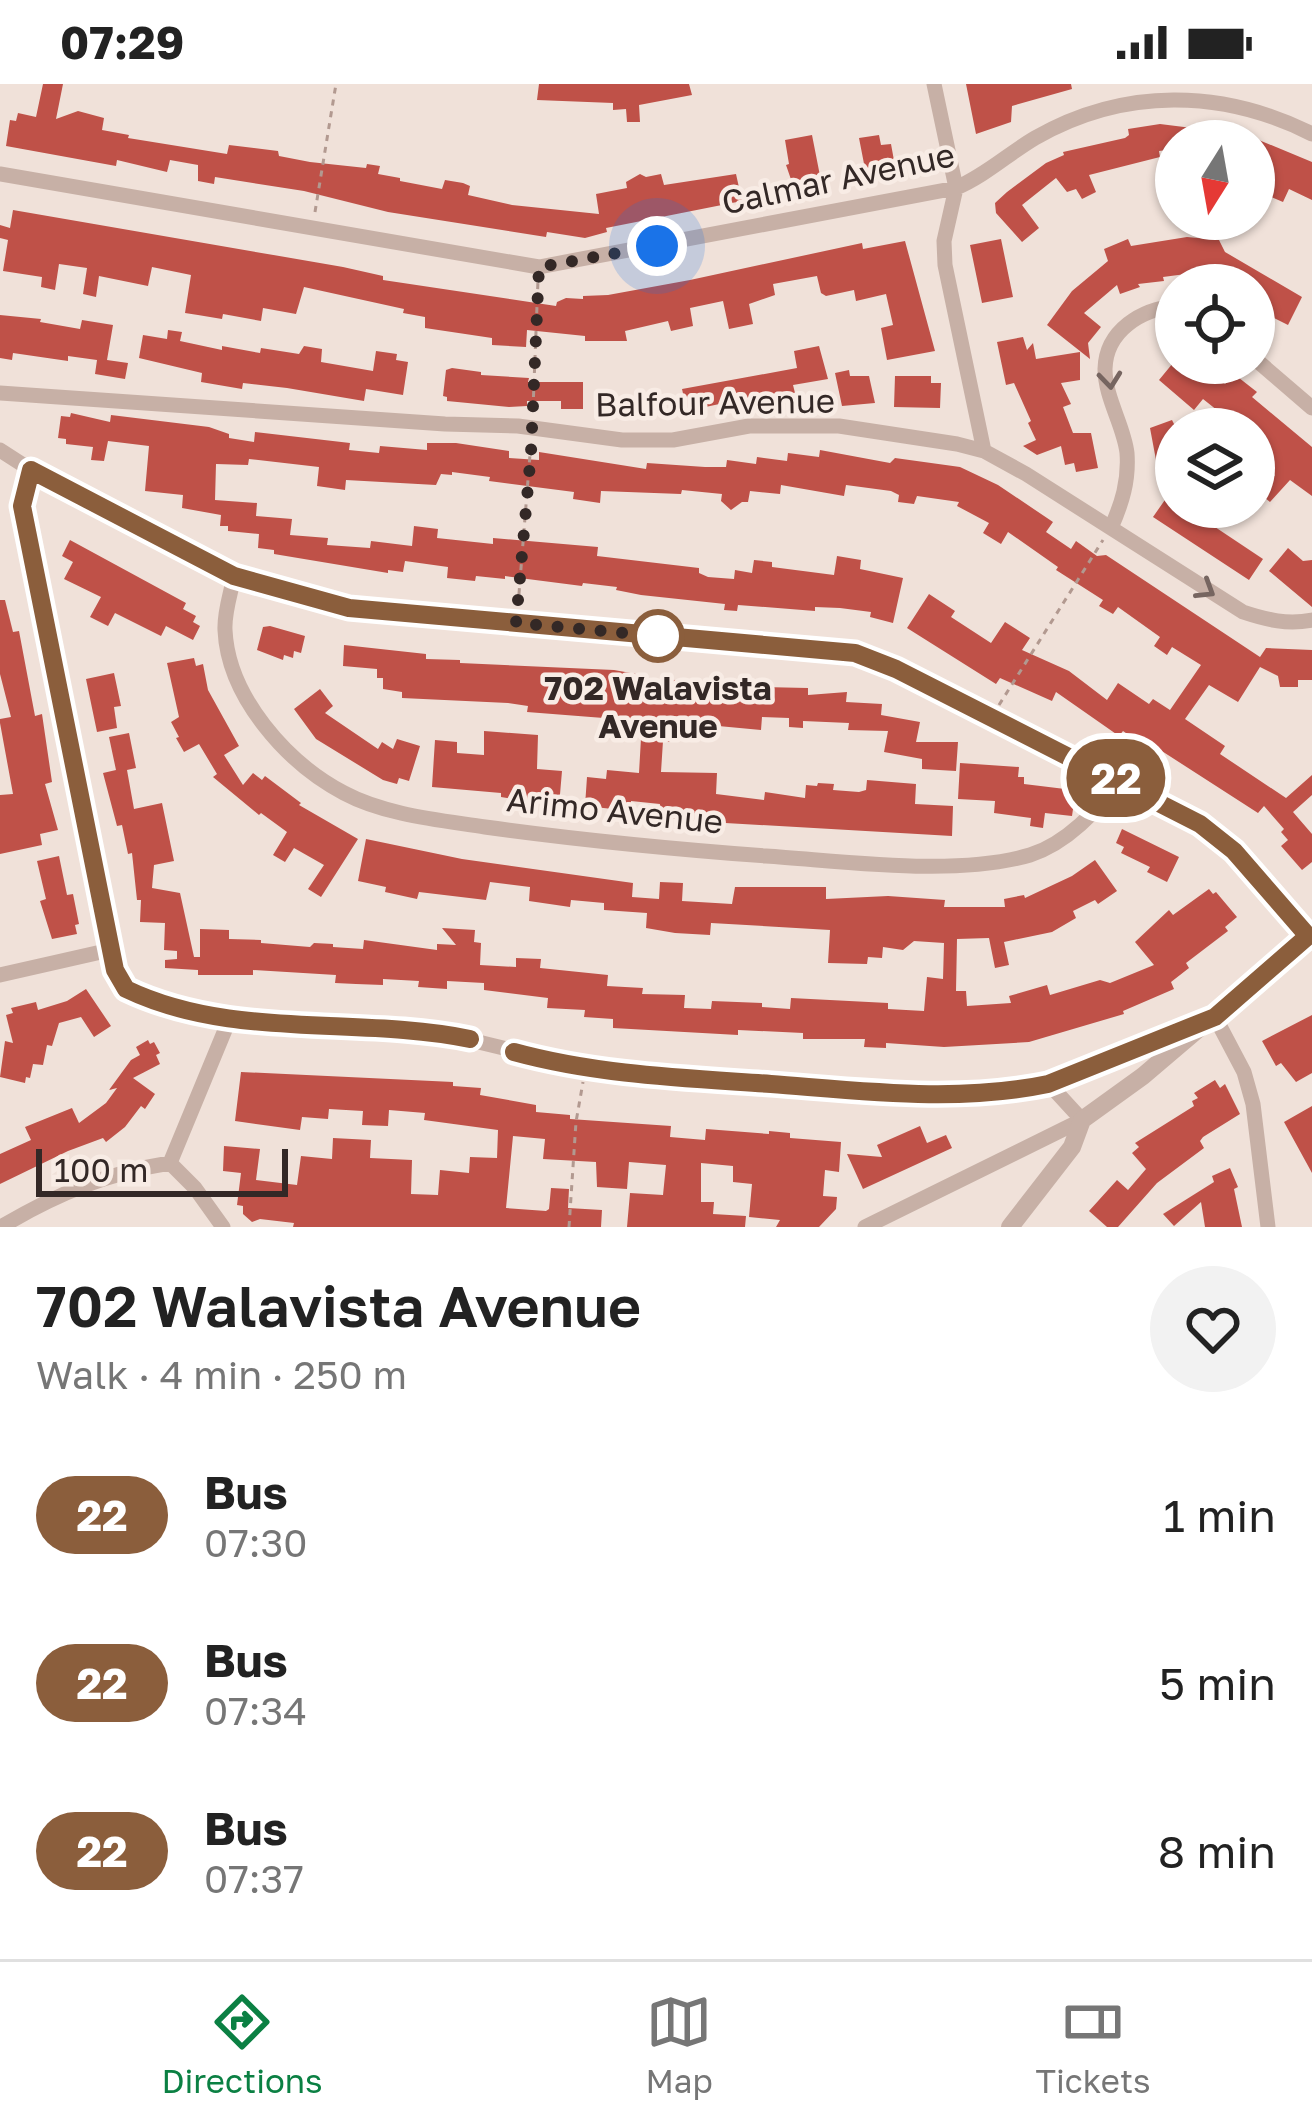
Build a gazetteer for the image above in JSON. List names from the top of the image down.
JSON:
{
  "streets": {
    "street": ["Calmar Avenue", "Balfour Avenue", "Arimo Avenue"]
  },
  "places": ["702 Walavista Avenue"],
  "lines": ["bus line 22"],
  "scale_bar": "100 m",
  "north": "bottom",
  "page": {
    "status": "07:29",
    "on_map": "22",
    "scale": "100 m",
    "heading": ["702 Walavista Avenue", "Walk · 4 min · 250 m"],
    "list": [
      {
        "mark": "22",
        "name": "Bus",
        "note": "07:30",
        "value": "1 min"
      },
      {
        "mark": "22",
        "name": "Bus",
        "note": "07:34",
        "value": "5 min"
      },
      {
        "mark": "22",
        "name": "Bus",
        "note": "07:37",
        "value": "8 min"
      }
    ],
    "tabs": ["Directions", "Map", "Tickets"]
  }
}
